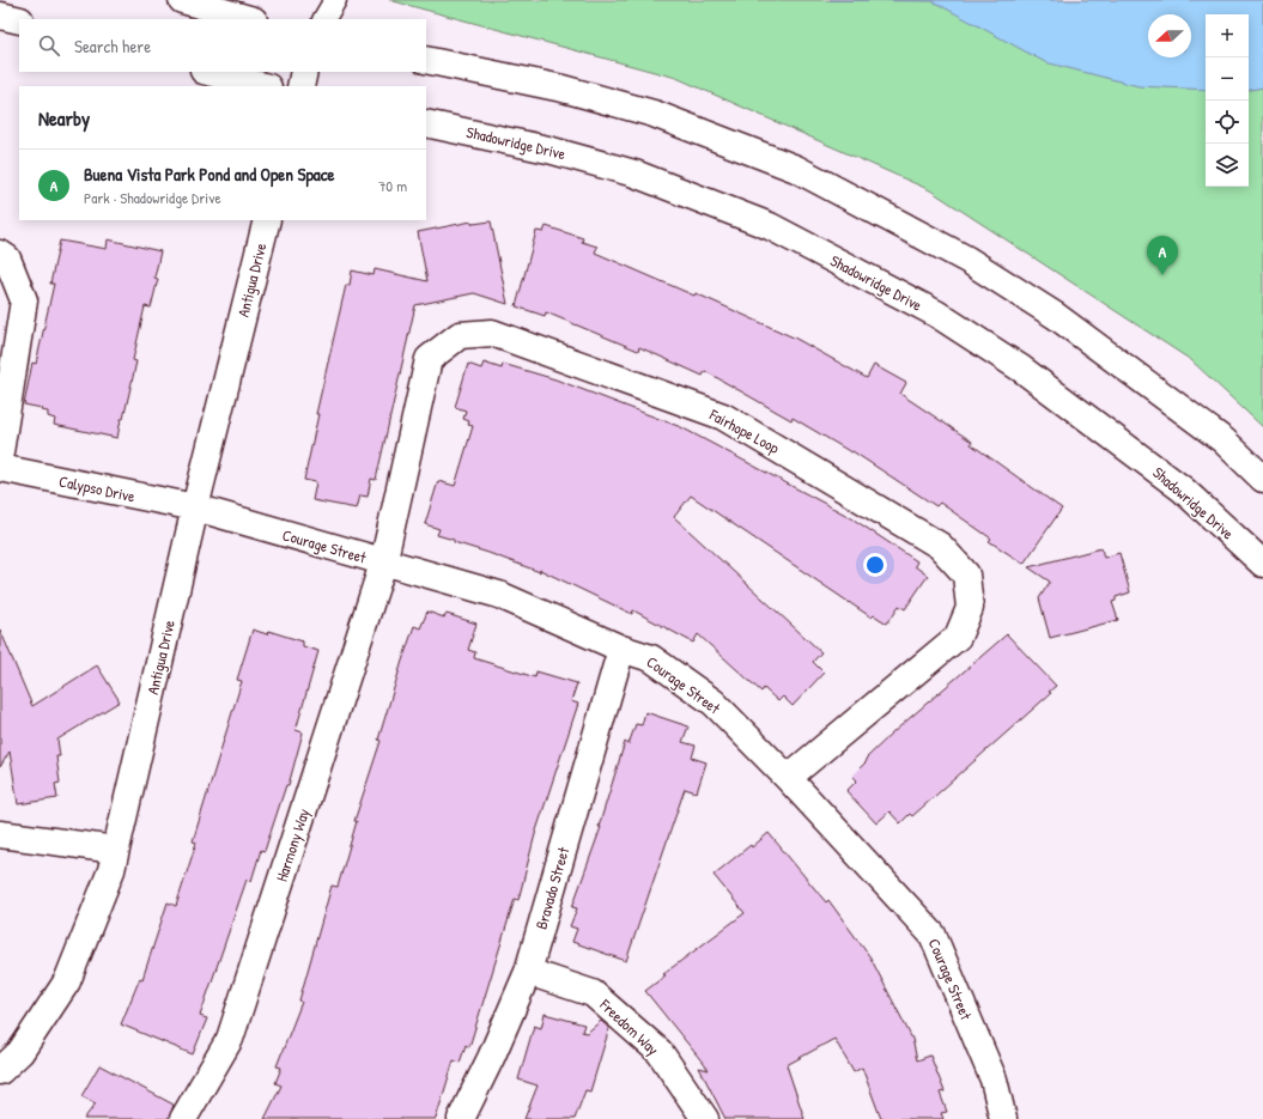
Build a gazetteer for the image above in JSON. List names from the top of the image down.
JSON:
{
  "streets": {
    "street": [
      "Shadowridge Drive",
      "Antigua Drive",
      "Fairhope Loop",
      "Calypso Drive",
      "Courage Street",
      "Harmony Way",
      "Bravado Street",
      "Freedom Way"
    ]
  },
  "crossings": [
    ["Antigua Drive", "Calypso Drive"],
    ["Antigua Drive", "Courage Street"],
    ["Fairhope Loop", "Courage Street"],
    ["Fairhope Loop", "Harmony Way"],
    ["Calypso Drive", "Courage Street"],
    ["Courage Street", "Harmony Way"],
    ["Courage Street", "Bravado Street"],
    ["Bravado Street", "Freedom Way"]
  ],
  "north": "left",
  "page": {
    "map_buttons": ["+", "−"],
    "search": "Search here",
    "heading": "Nearby",
    "list": [
      {
        "mark": "A",
        "name": "Buena Vista Park Pond and Open Space",
        "note": "Park · Shadowridge Drive",
        "value": "70 m"
      }
    ],
    "pins": "A"
  }
}
